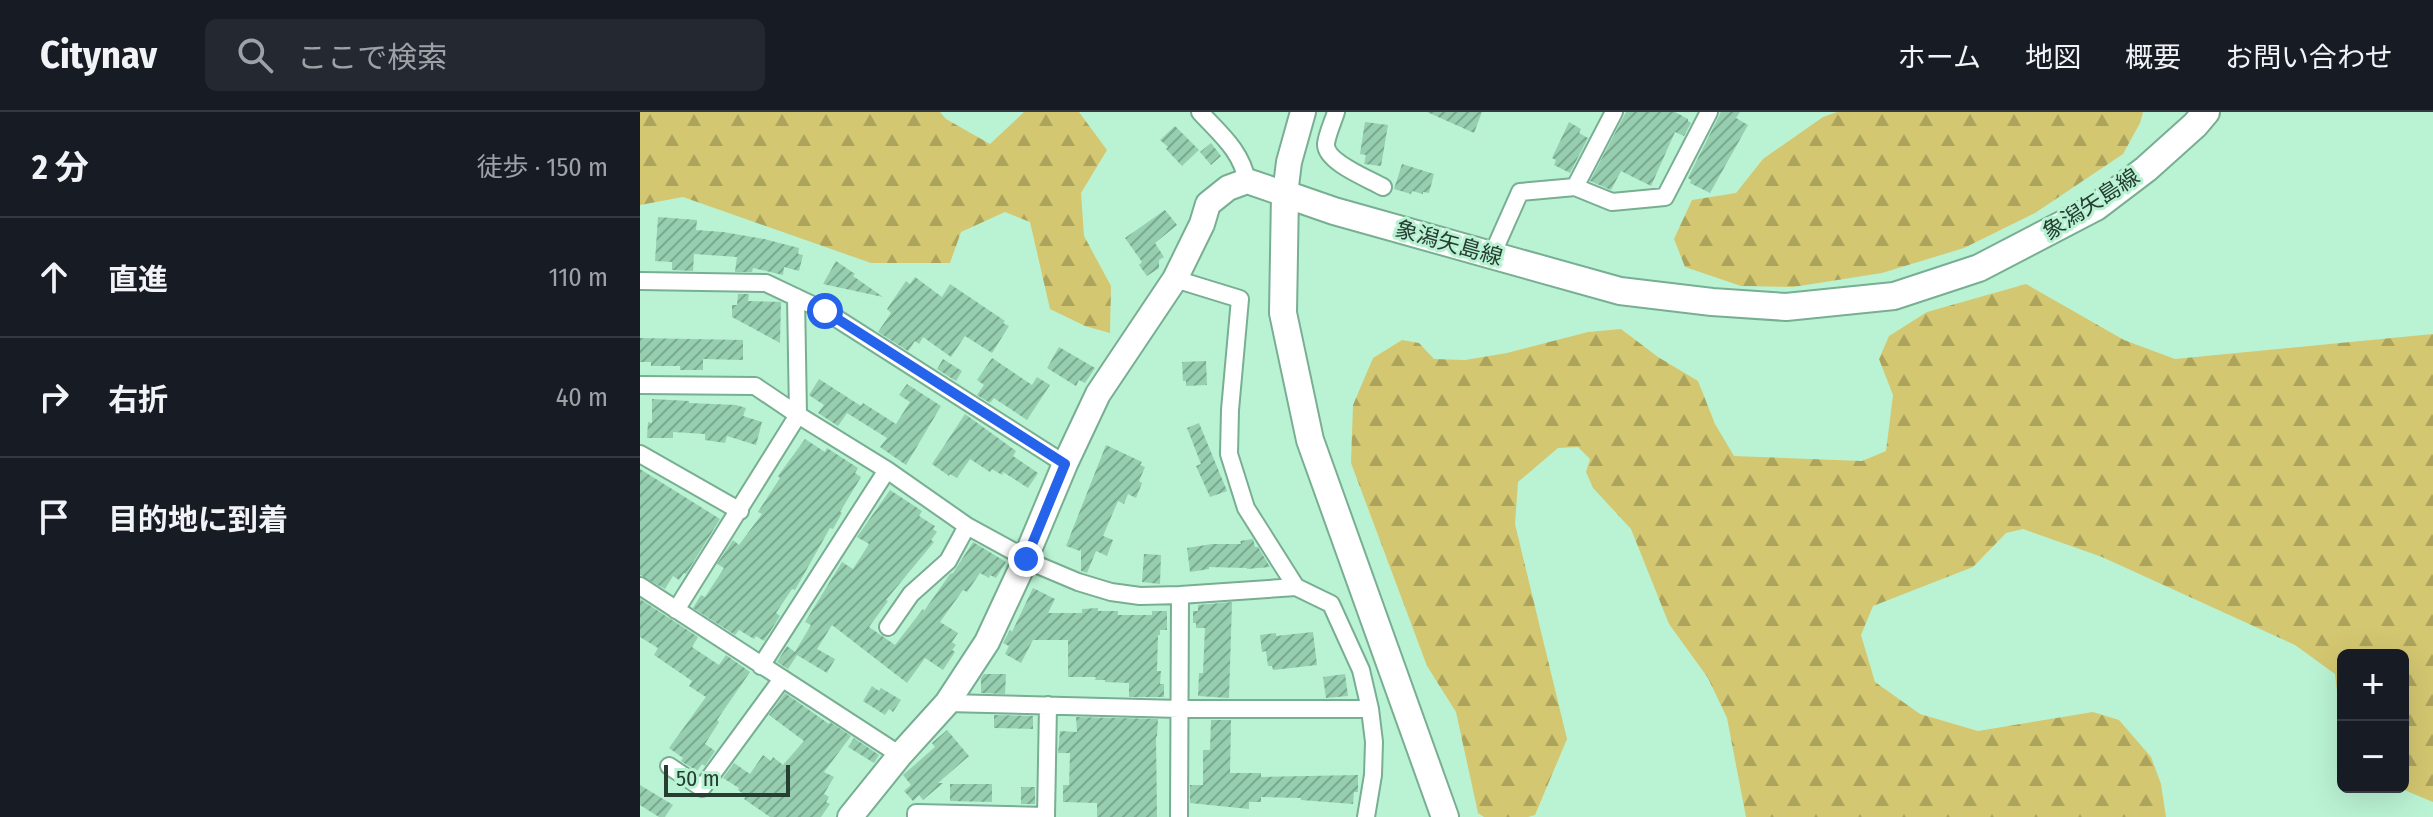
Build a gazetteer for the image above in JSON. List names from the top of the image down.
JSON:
{
  "streets": {
    "main road": ["象潟矢島線"]
  },
  "scale_bar": "50 m",
  "page": {
    "header": "Citynav",
    "search": "ここで検索",
    "nav": [
      "ホーム",
      "地図",
      "概要",
      "お問い合わせ"
    ],
    "heading": ["2 分", "徒歩 · 150 m"],
    "list": [
      ["直進", "110 m"],
      ["右折", "40 m"],
      "目的地に到着"
    ],
    "map_buttons": ["+", "−"],
    "scale": "50 m"
  }
}
